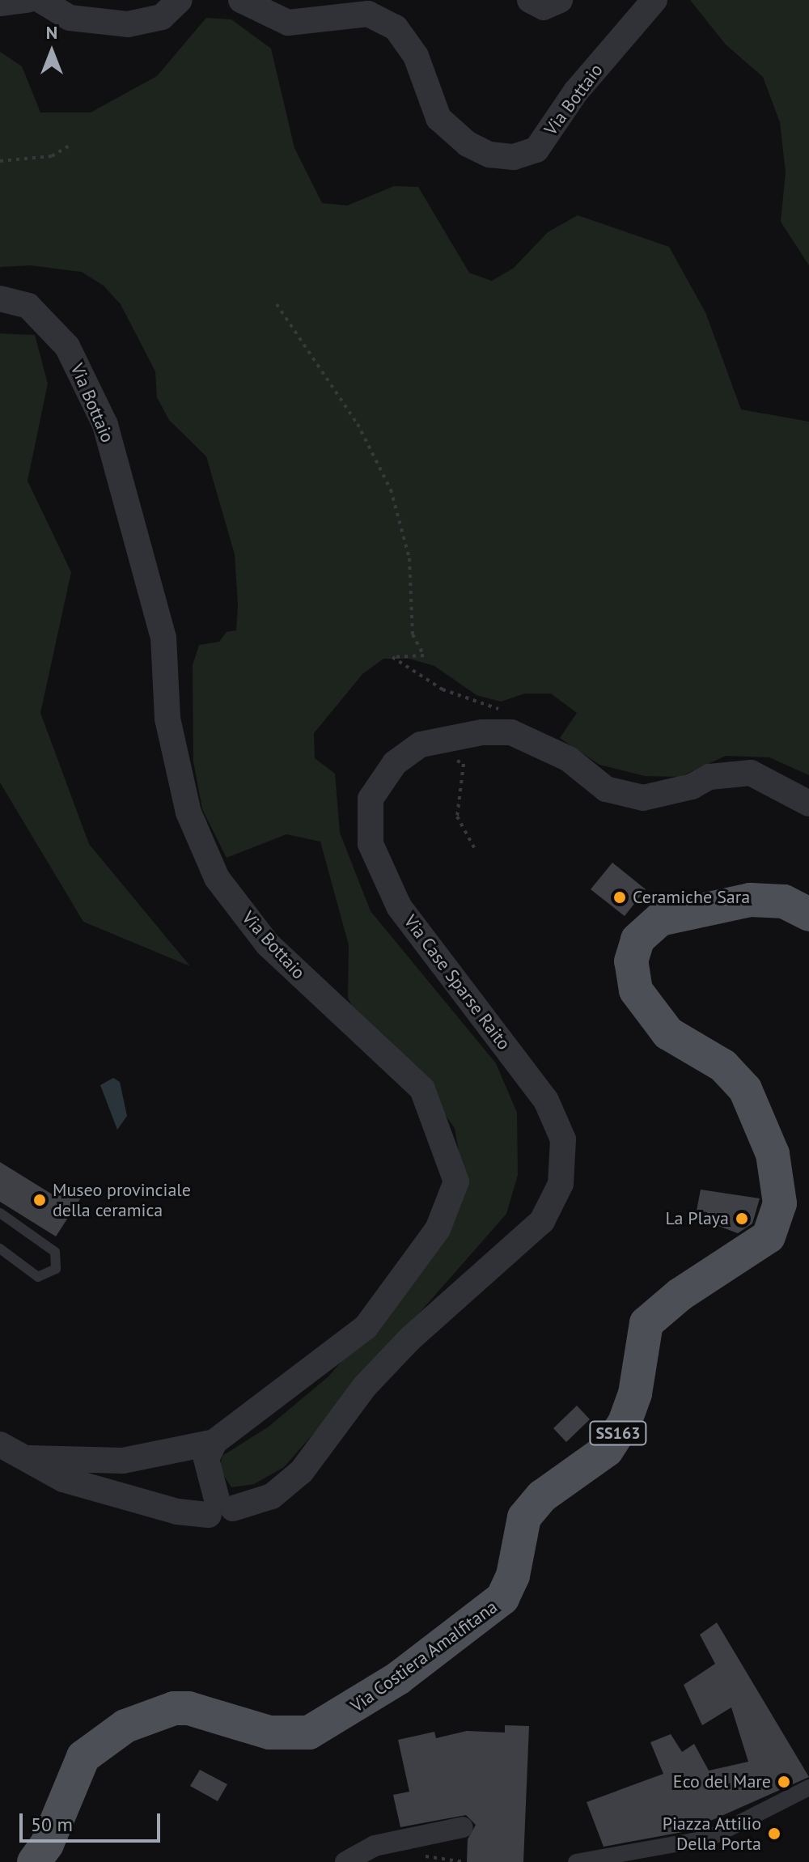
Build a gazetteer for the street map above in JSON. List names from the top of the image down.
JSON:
{
  "streets": {
    "main road": ["SS163", "Via Costiera Amalfitana"],
    "street": ["Via Bottaio", "Via Case Sparse Raito"]
  },
  "places": [
    "Ceramiche Sara",
    "Museo provinciale della ceramica",
    "La Playa",
    "Eco del Mare",
    "Piazza Attilio Della Porta"
  ],
  "scale_bar": "50 m",
  "north": "top"
}
